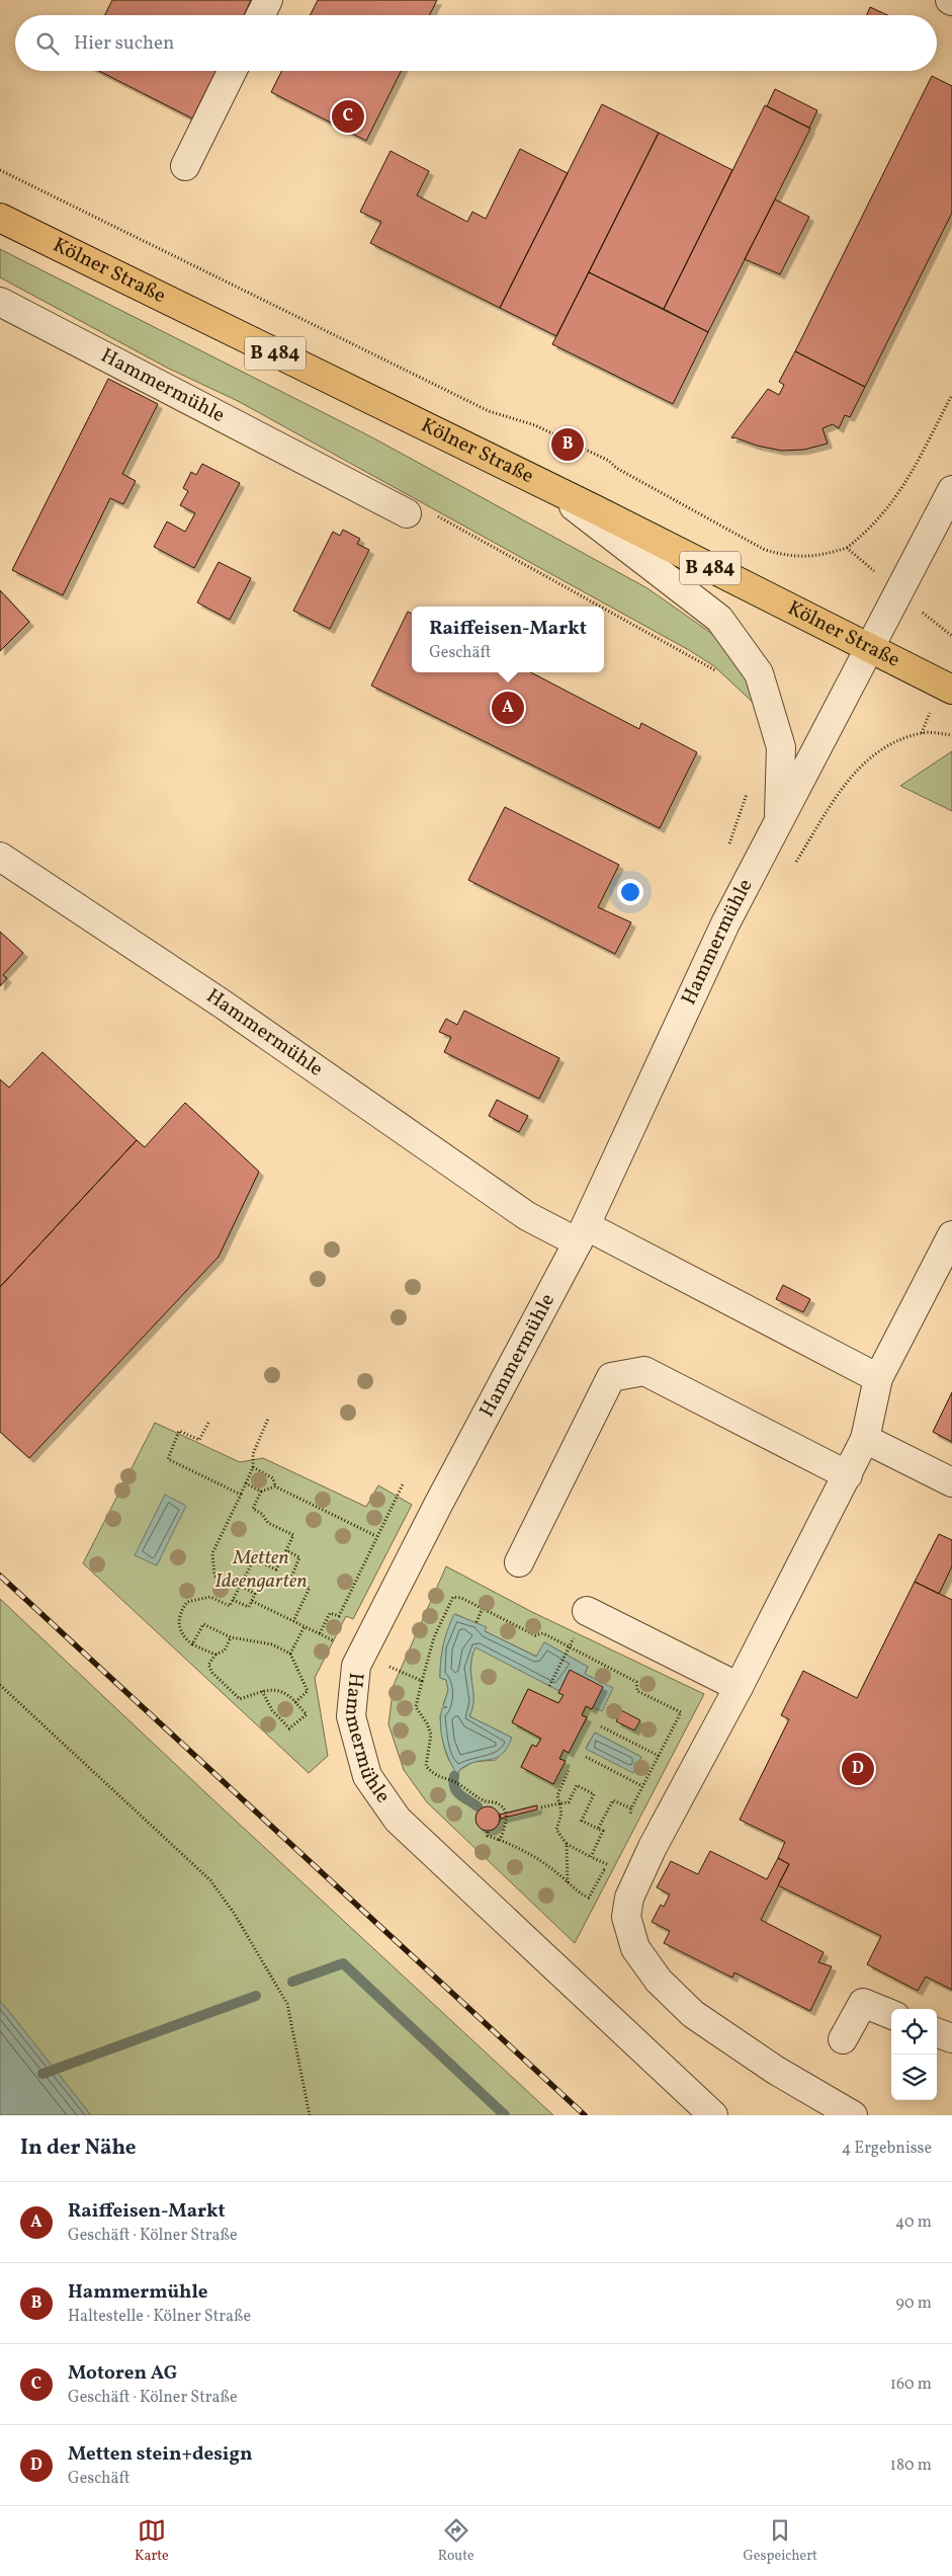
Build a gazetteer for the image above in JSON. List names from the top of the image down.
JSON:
{
  "streets": {
    "main road": ["Kölner Straße", "B 484"],
    "street": ["Hammermühle"]
  },
  "crossings": [
    ["Kölner Straße", "Hammermühle"]
  ],
  "parks": ["Metten Ideengarten"],
  "page": {
    "search": "Hier suchen",
    "pins": [
      "C",
      "B",
      "A",
      "D"
    ],
    "popup": ["Raiffeisen-Markt", "Geschäft"],
    "heading": ["In der Nähe", "4 Ergebnisse"],
    "list": [
      {
        "mark": "A",
        "name": "Raiffeisen-Markt",
        "note": "Geschäft · Kölner Straße",
        "value": "40 m"
      },
      {
        "mark": "B",
        "name": "Hammermühle",
        "note": "Haltestelle · Kölner Straße",
        "value": "90 m"
      },
      {
        "mark": "C",
        "name": "Motoren AG",
        "note": "Geschäft · Kölner Straße",
        "value": "160 m"
      },
      {
        "mark": "D",
        "name": "Metten stein+design",
        "note": "Geschäft",
        "value": "180 m"
      }
    ],
    "nav": ["Karte", "Route", "Gespeichert"]
  }
}
